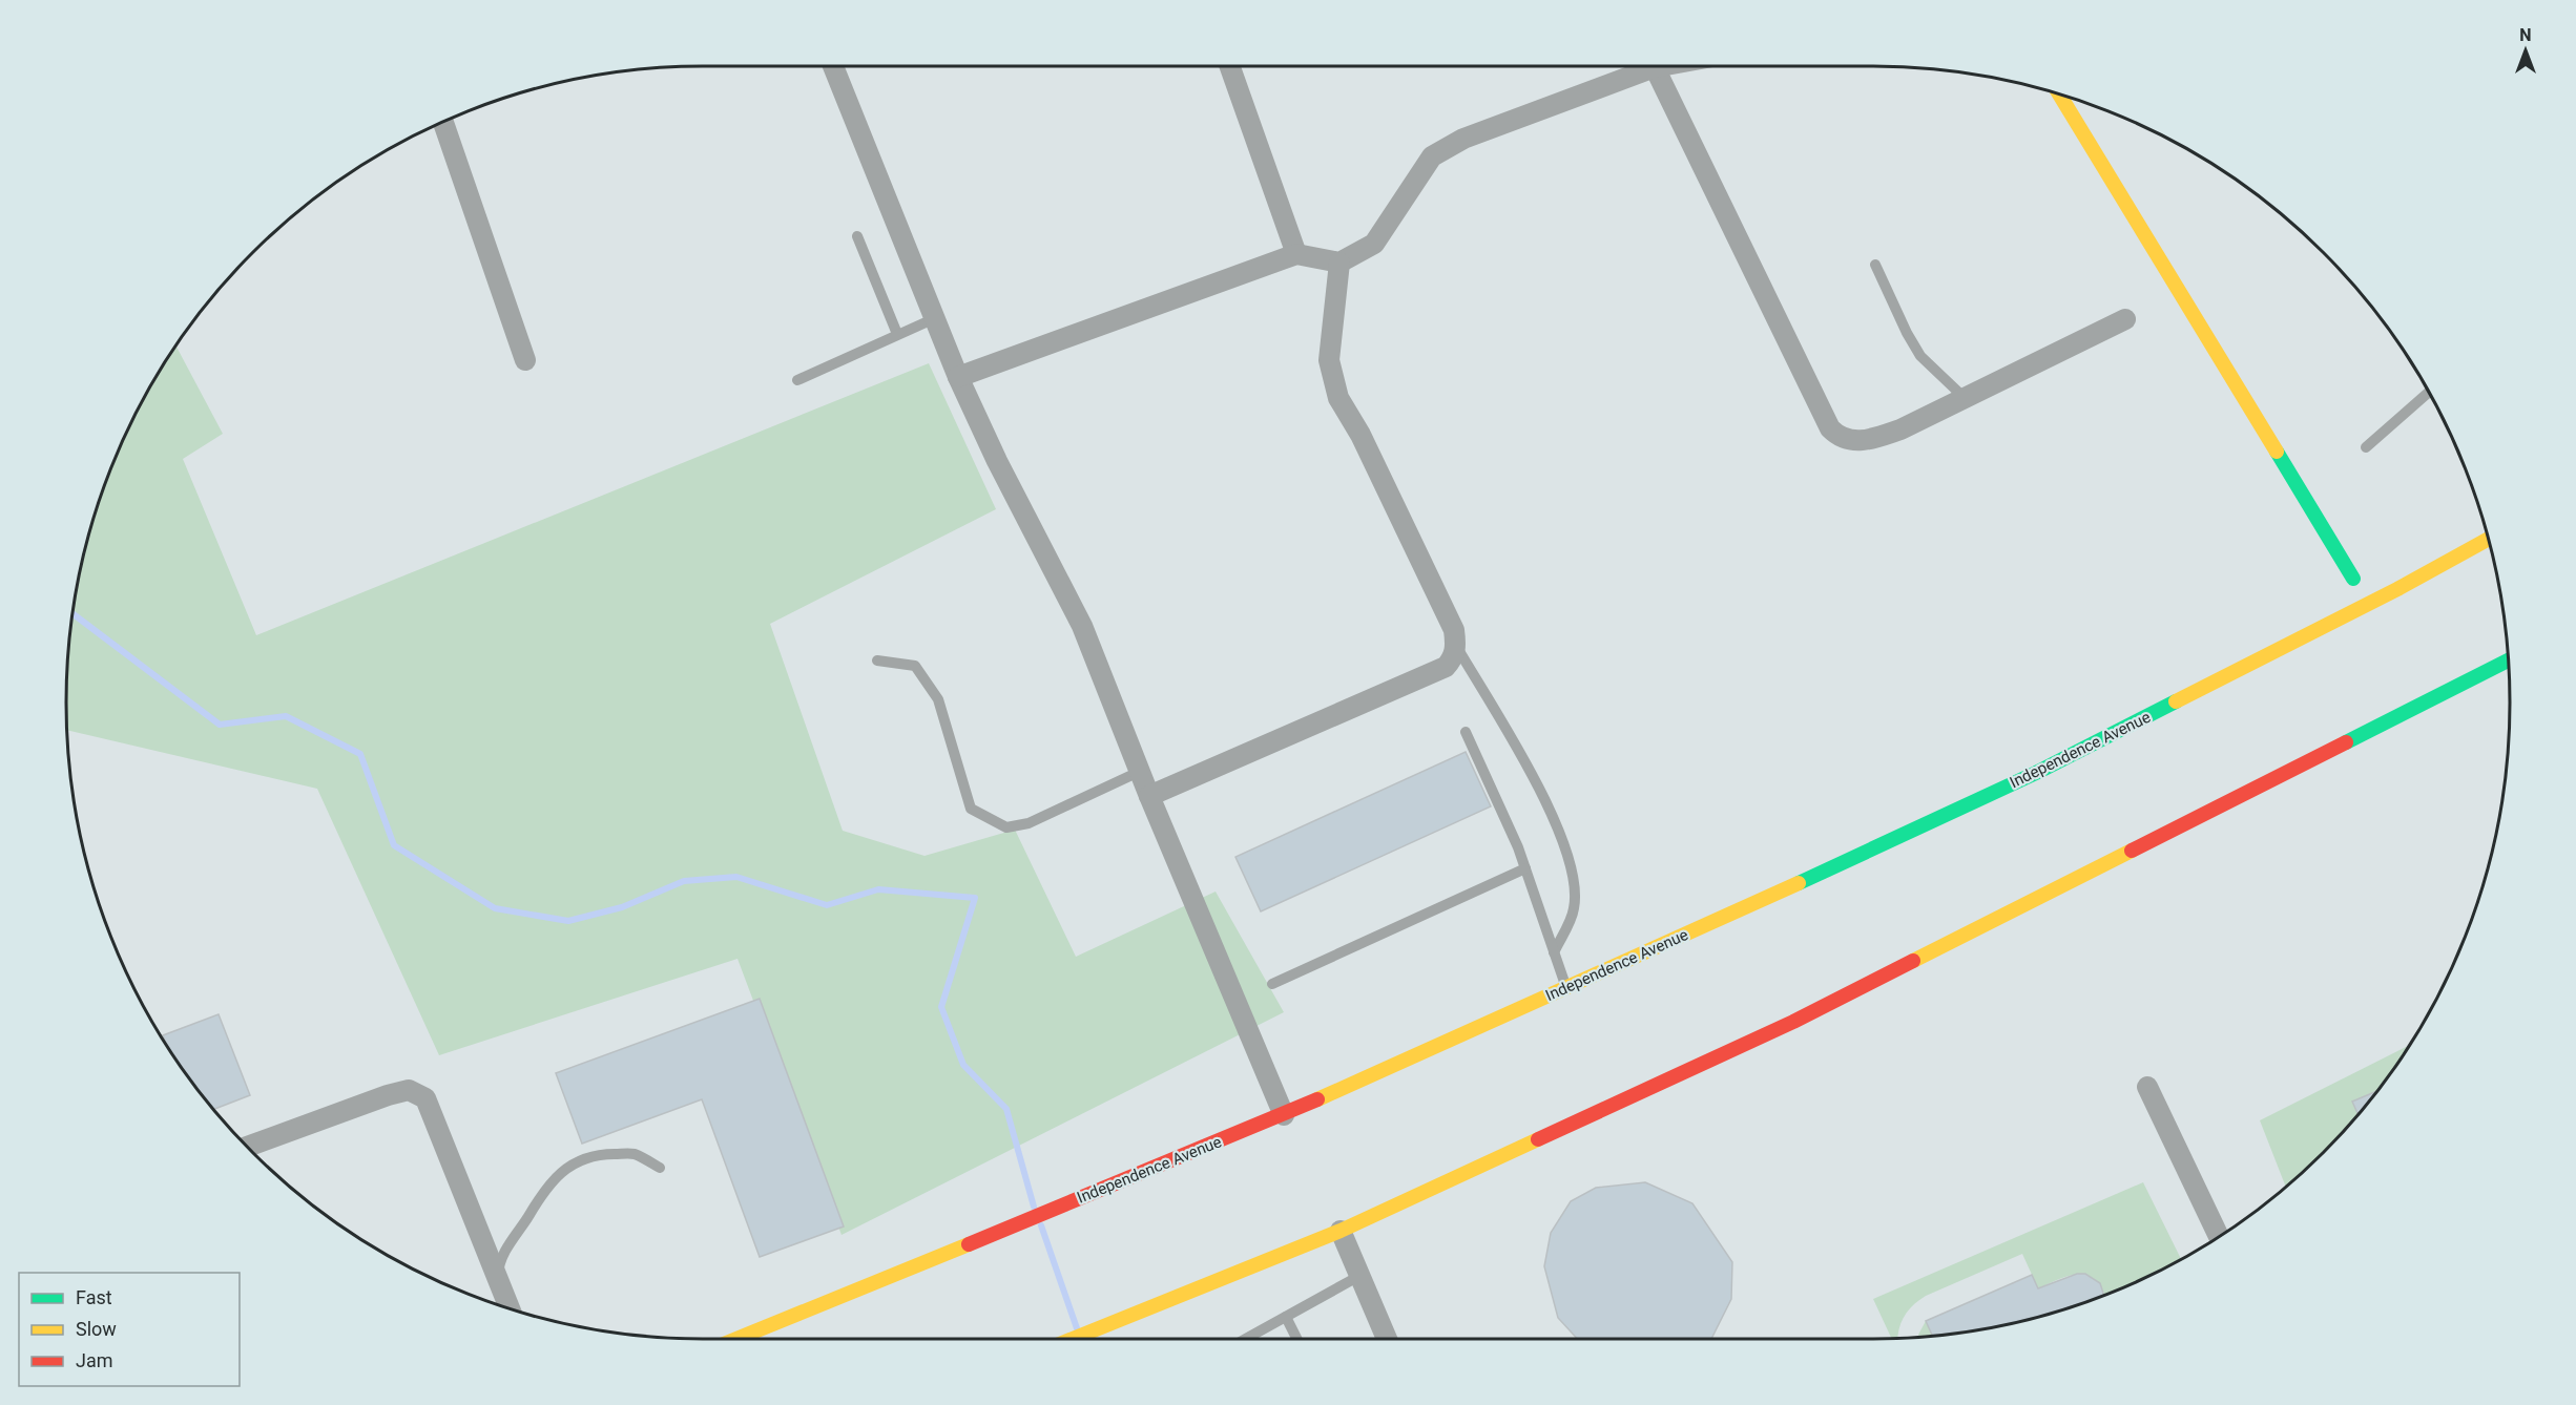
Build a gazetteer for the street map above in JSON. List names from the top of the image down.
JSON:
{
  "streets": {
    "main road": ["Independence Avenue"]
  },
  "legend": ["Fast", "Slow", "Jam"],
  "north": "top"
}
